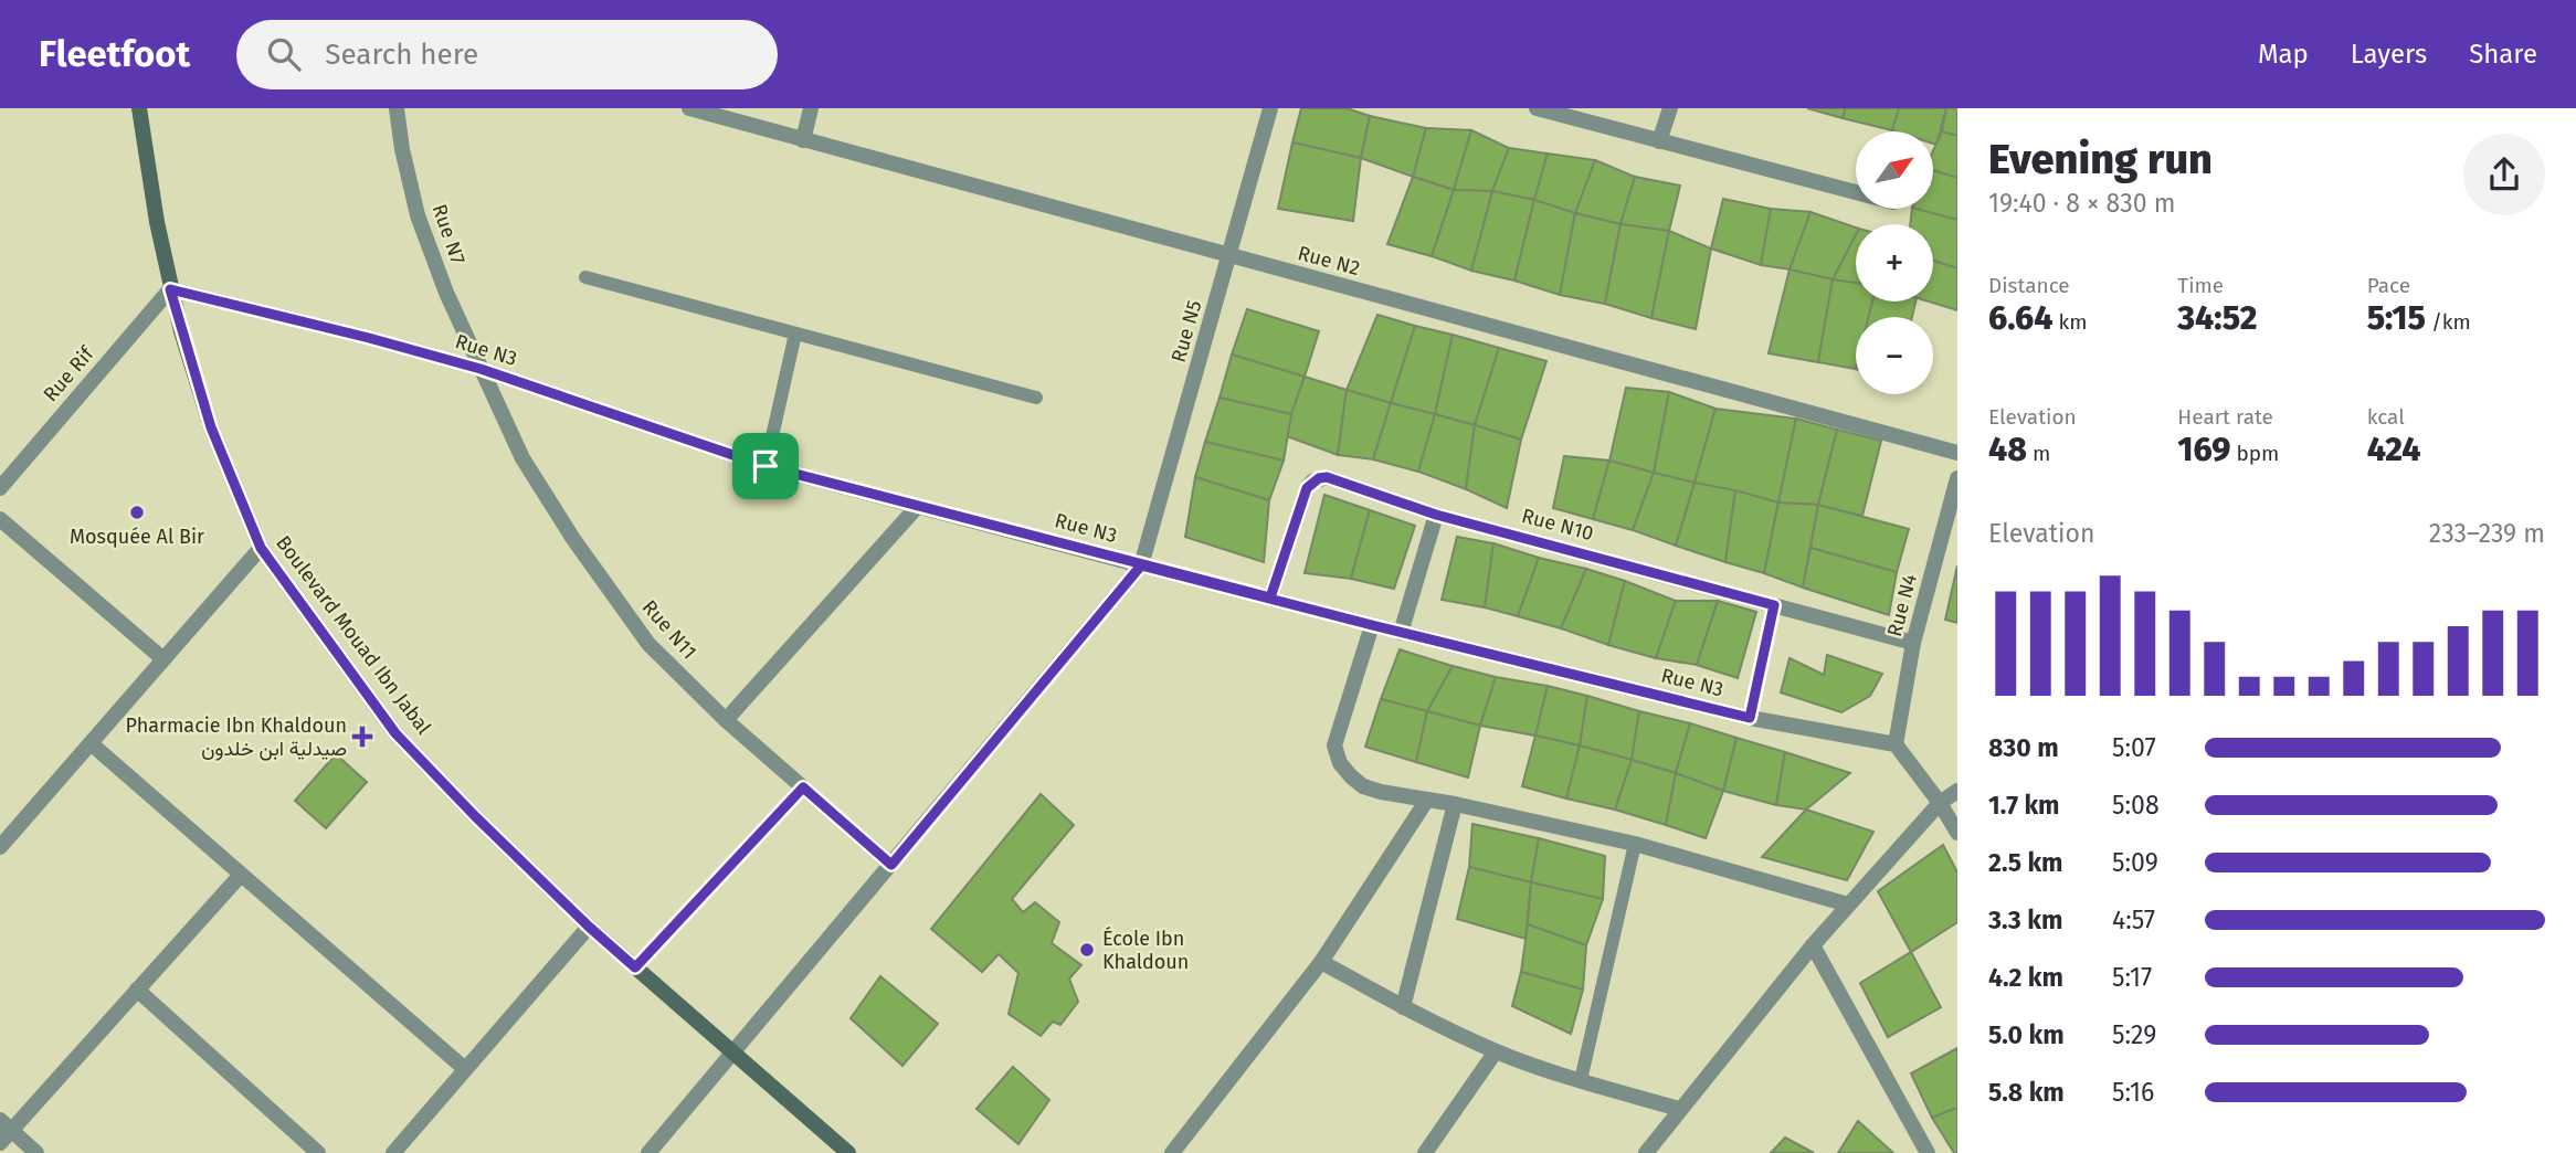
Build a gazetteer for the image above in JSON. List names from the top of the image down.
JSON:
{
  "streets": {
    "main road": ["Boulevard Mouad Ibn Jabal"],
    "street": [
      "Rue N7",
      "Rue N2",
      "Rue N5",
      "Rue N3",
      "Rue Rif",
      "Rue N10",
      "Rue N4",
      "Rue N11"
    ]
  },
  "crossings": [
    ["Rue N7", "Rue N3"],
    ["Rue N7", "Rue N11"],
    ["Rue N2", "Rue N5"],
    ["Rue N5", "Rue N3"],
    ["Rue N3", "Rue Rif"],
    ["Rue N3", "Rue N10"],
    ["Rue N3", "Rue N4"],
    ["Rue N3", "Rue N11"],
    ["Rue N3", "Boulevard Mouad Ibn Jabal"],
    ["Rue Rif", "Boulevard Mouad Ibn Jabal"],
    ["Rue N10", "Rue N4"]
  ],
  "places": {
    "other": ["Mosquée Al Bir", "École Ibn Khaldoun"],
    "health": ["Pharmacie Ibn Khaldoun صيدلية ابن خلدون"]
  },
  "north": "top right",
  "page": {
    "header": "Fleetfoot",
    "search": "Search here",
    "nav": ["Map", "Layers", "Share"],
    "heading": ["Evening run", "19:40 · 8 × 830 m"],
    "map_buttons": ["+", "−"],
    "stats": [
      ["Distance", "6.64 km"],
      ["Time", "34:52"],
      ["Pace", "5:15 /km"],
      ["Elevation", "48 m"],
      ["Heart rate", "169 bpm"],
      ["kcal", "424"]
    ],
    "chart": ["Elevation", "233–239 m"],
    "list": [
      {
        "name": "830 m",
        "note": "5:07"
      },
      {
        "name": "1.7 km",
        "note": "5:08"
      },
      {
        "name": "2.5 km",
        "note": "5:09"
      },
      {
        "name": "3.3 km",
        "note": "4:57"
      },
      {
        "name": "4.2 km",
        "note": "5:17"
      },
      {
        "name": "5.0 km",
        "note": "5:29"
      },
      {
        "name": "5.8 km",
        "note": "5:16"
      }
    ]
  }
}
